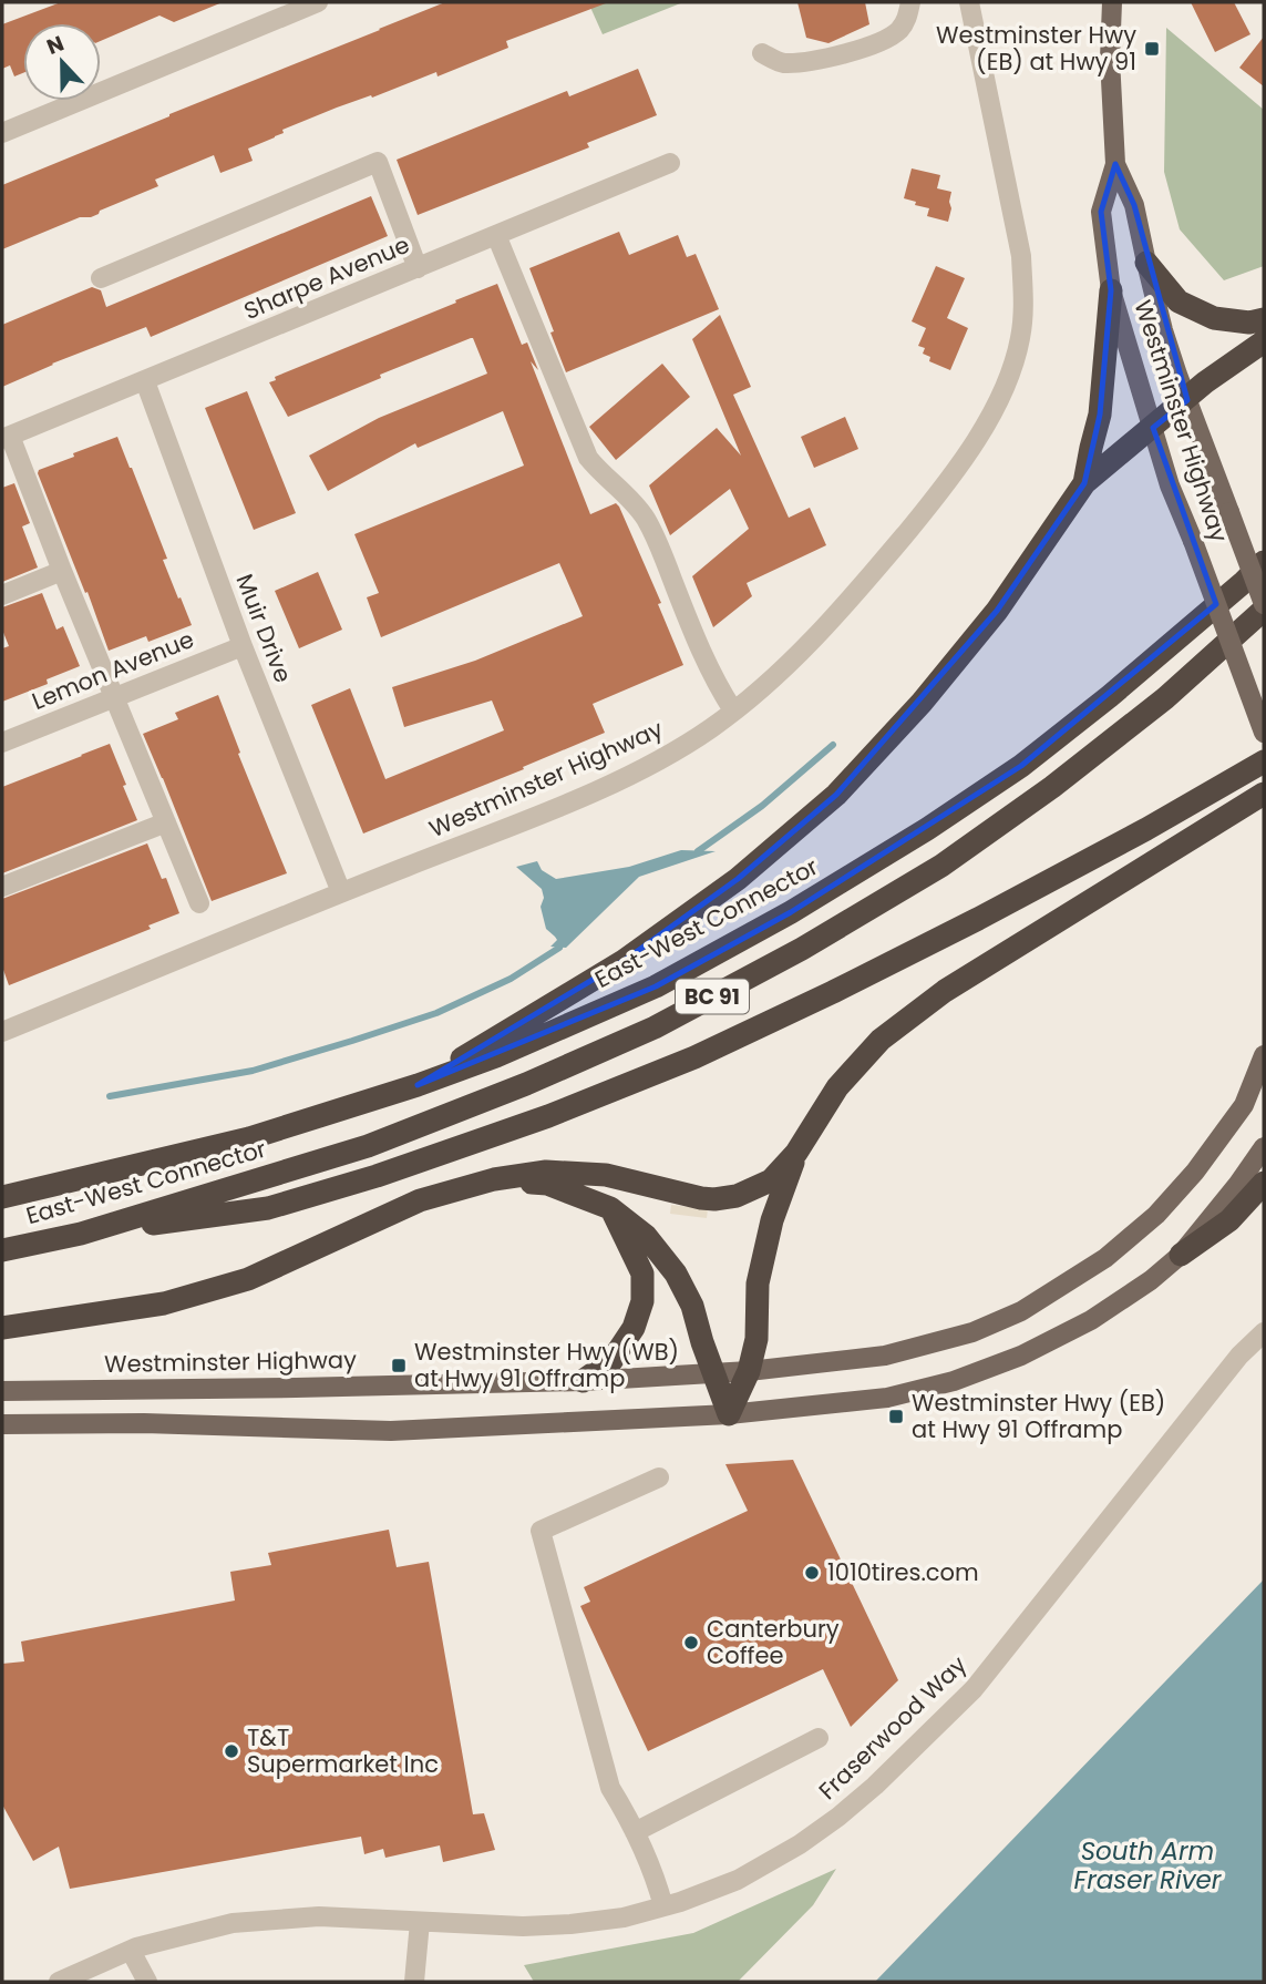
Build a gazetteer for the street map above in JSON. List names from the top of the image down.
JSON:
{
  "streets": {
    "highway": ["East-West Connector", "BC 91"],
    "main road": ["Westminster Highway"],
    "street": [
      "Sharpe Avenue",
      "Muir Drive",
      "Lemon Avenue",
      "Fraserwood Way"
    ]
  },
  "crossings": [
    ["Sharpe Avenue", "Muir Drive"],
    ["Westminster Highway", "Muir Drive"],
    ["Muir Drive", "Lemon Avenue"]
  ],
  "water": ["South Arm Fraser River"],
  "places": {
    "transit": ["Westminster Hwy (EB) at Hwy 91", "Westminster Hwy (WB) at Hwy 91 Offramp", "Westminster Hwy (EB) at Hwy 91 Offramp"],
    "other": ["1010tires.com", "Canterbury Coffee", "T&T Supermarket Inc"]
  },
  "north": "top"
}
